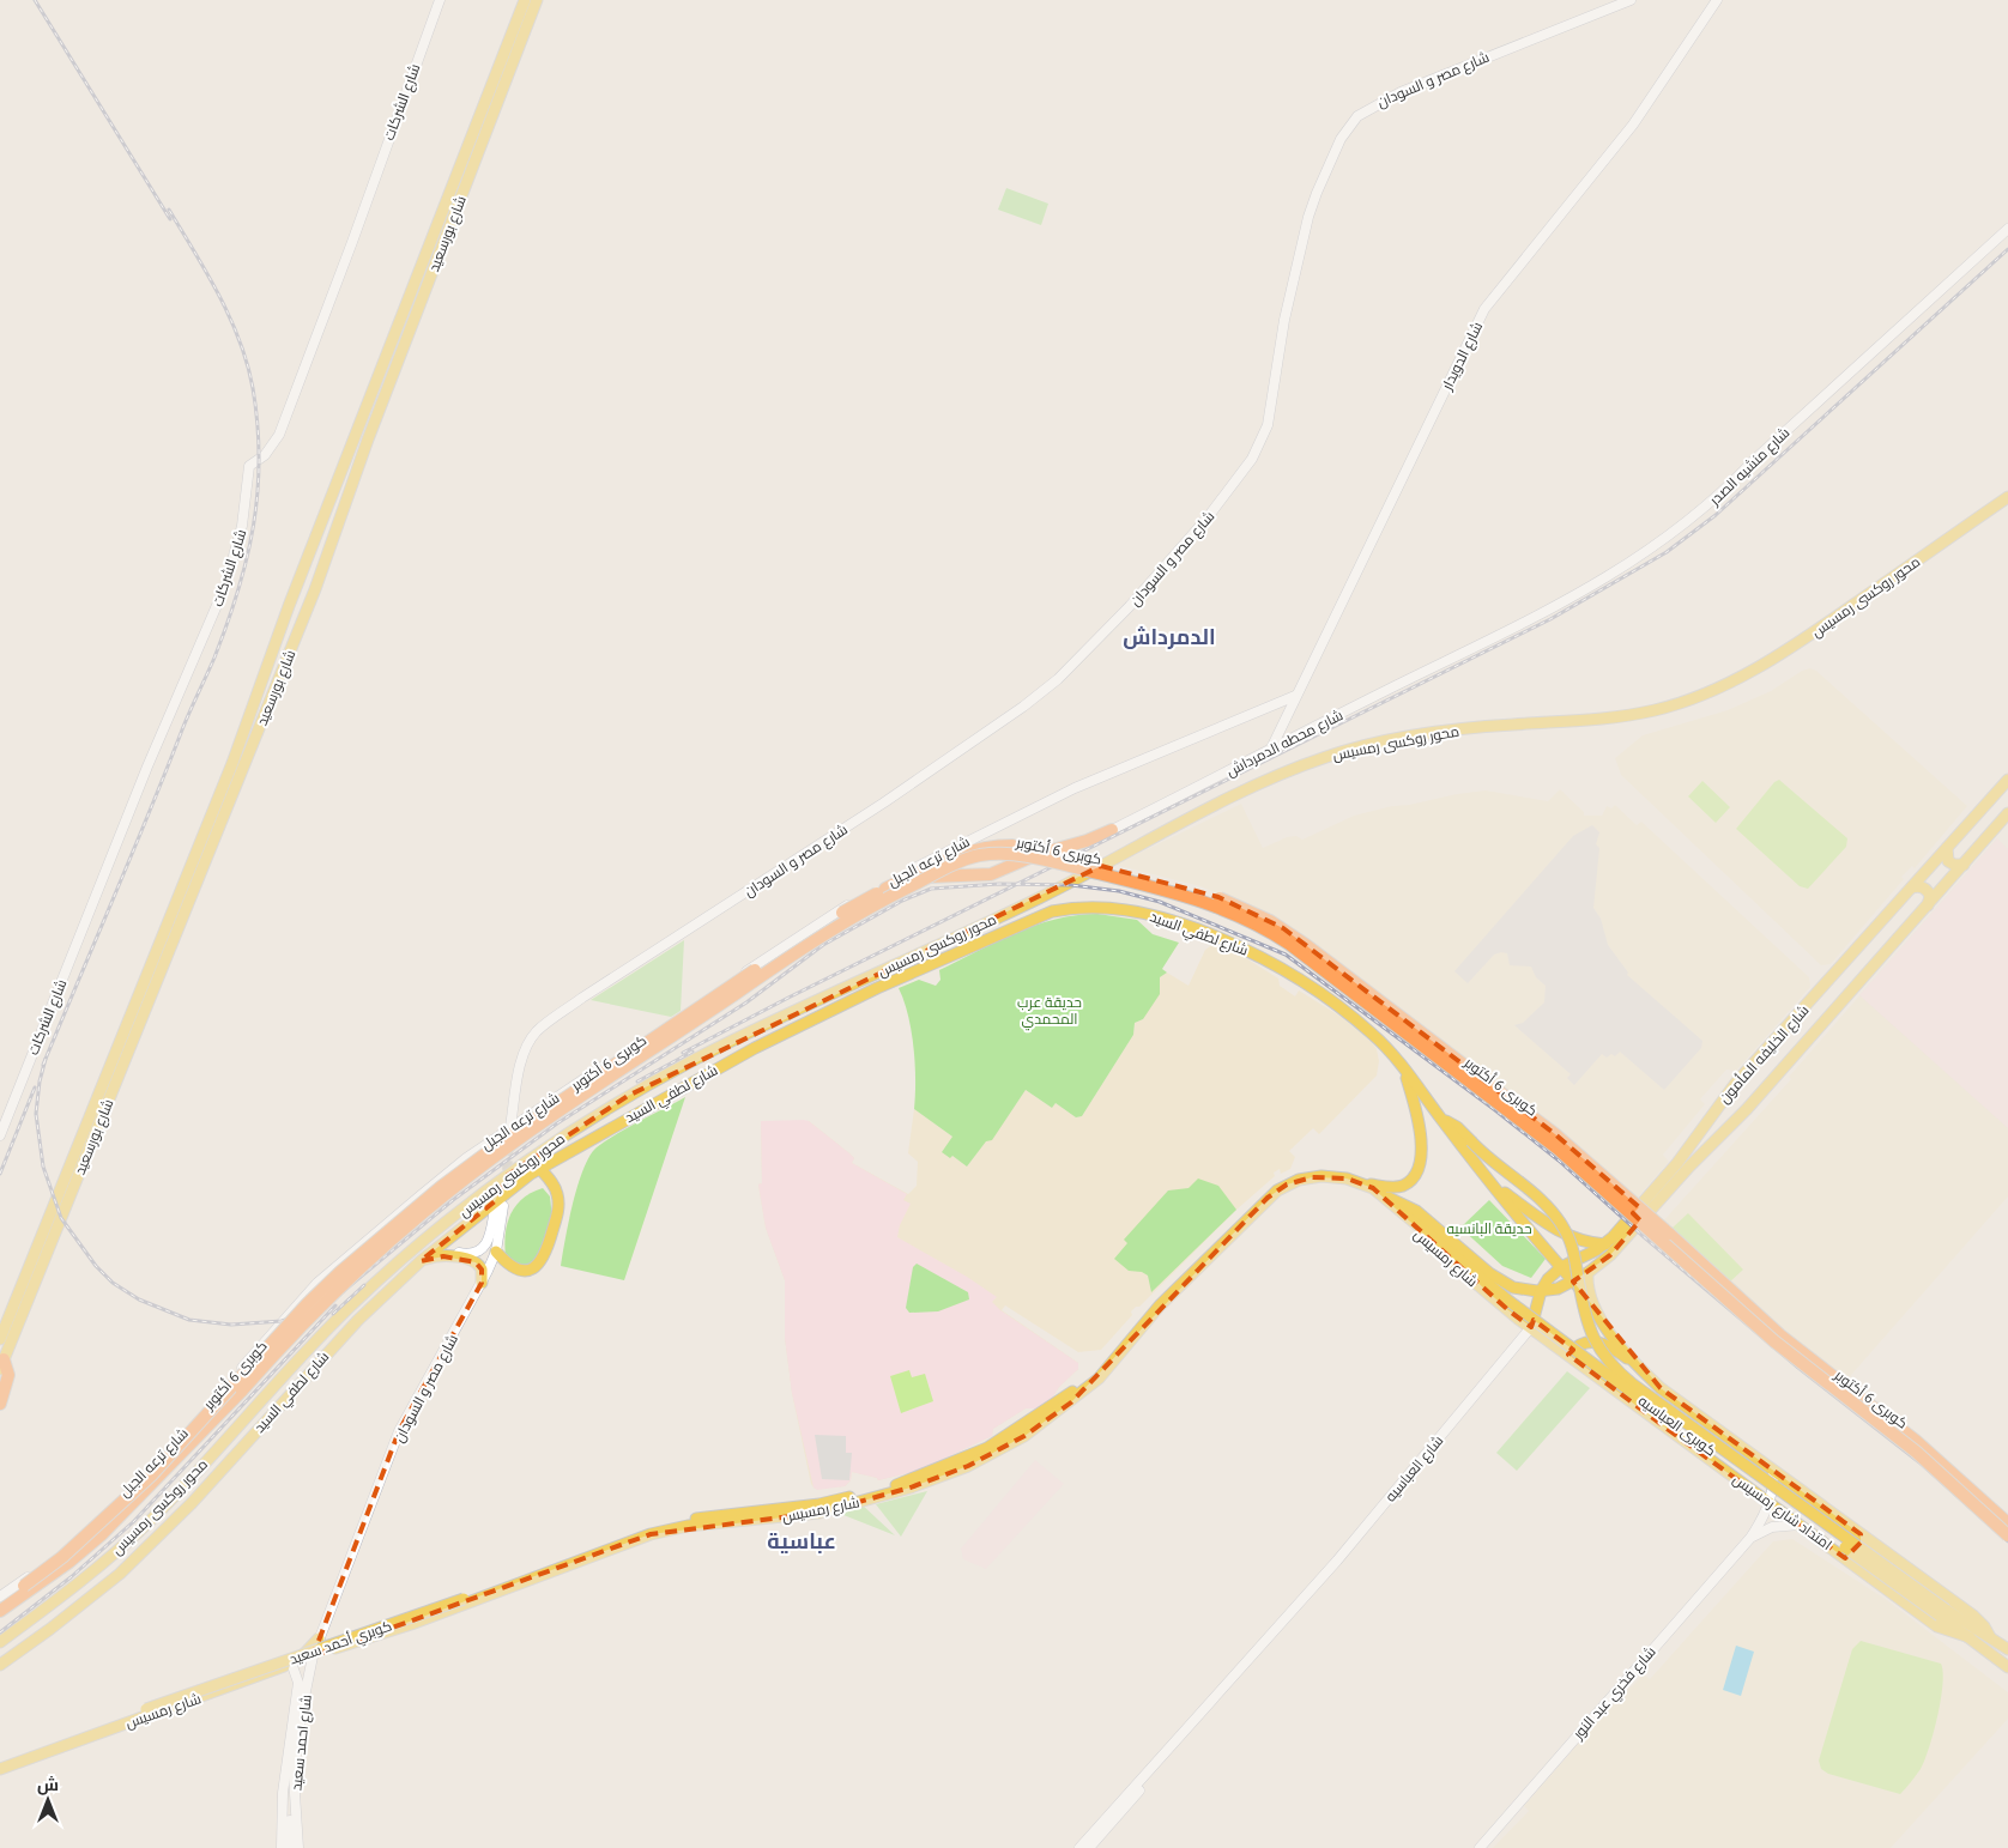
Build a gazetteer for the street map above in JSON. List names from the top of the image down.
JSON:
{
  "streets": {
    "highway": ["كوبرى 6 أكتوبر"],
    "main road": [
      "شارع مصر و السودان",
      "شارع الشركات",
      "شارع بورسعيد",
      "شارع الدويدار",
      "شارع منشيه الصدر",
      "محور روكسى رمسيس",
      "شارع محطه الدمرداش",
      "شارع ترعه الجبل",
      "شارع لطفي السيد",
      "شارع الخليفه المأمون",
      "شارع رمسيس",
      "كوبرى العباسيه",
      "شارع العباسيه",
      "امتداد شارع رمسيس",
      "كوبري أحمد سعيد",
      "شارع فخري عبد النور",
      "شارع احمد سعيد"
    ]
  },
  "crossings": [
    ["شارع مصر و السودان", "شارع ترعه الجبل"],
    ["شارع مصر و السودان", "شارع لطفي السيد"],
    ["شارع مصر و السودان", "شارع رمسيس"],
    ["شارع مصر و السودان", "شارع احمد سعيد"],
    ["شارع الدويدار", "شارع محطه الدمرداش"],
    ["شارع الدويدار", "شارع ترعه الجبل"],
    ["شارع منشيه الصدر", "شارع محطه الدمرداش"],
    ["شارع لطفي السيد", "شارع الخليفه المأمون"],
    ["شارع لطفي السيد", "شارع رمسيس"],
    ["شارع لطفي السيد", "كوبرى العباسيه"],
    ["شارع لطفي السيد", "امتداد شارع رمسيس"],
    ["شارع الخليفه المأمون", "شارع رمسيس"],
    ["شارع الخليفه المأمون", "شارع العباسيه"],
    ["شارع الخليفه المأمون", "امتداد شارع رمسيس"],
    ["شارع رمسيس", "كوبرى العباسيه"],
    ["شارع رمسيس", "شارع العباسيه"],
    ["شارع رمسيس", "امتداد شارع رمسيس"],
    ["شارع رمسيس", "كوبري أحمد سعيد"],
    ["شارع رمسيس", "شارع احمد سعيد"],
    ["كوبرى العباسيه", "امتداد شارع رمسيس"],
    ["شارع العباسيه", "امتداد شارع رمسيس"],
    ["امتداد شارع رمسيس", "شارع فخري عبد النور"]
  ],
  "districts": ["الدمرداش", "عباسية"],
  "parks": ["حديقة عرب المحمدي", "حديقة البانسيه"],
  "north": "top"
}
